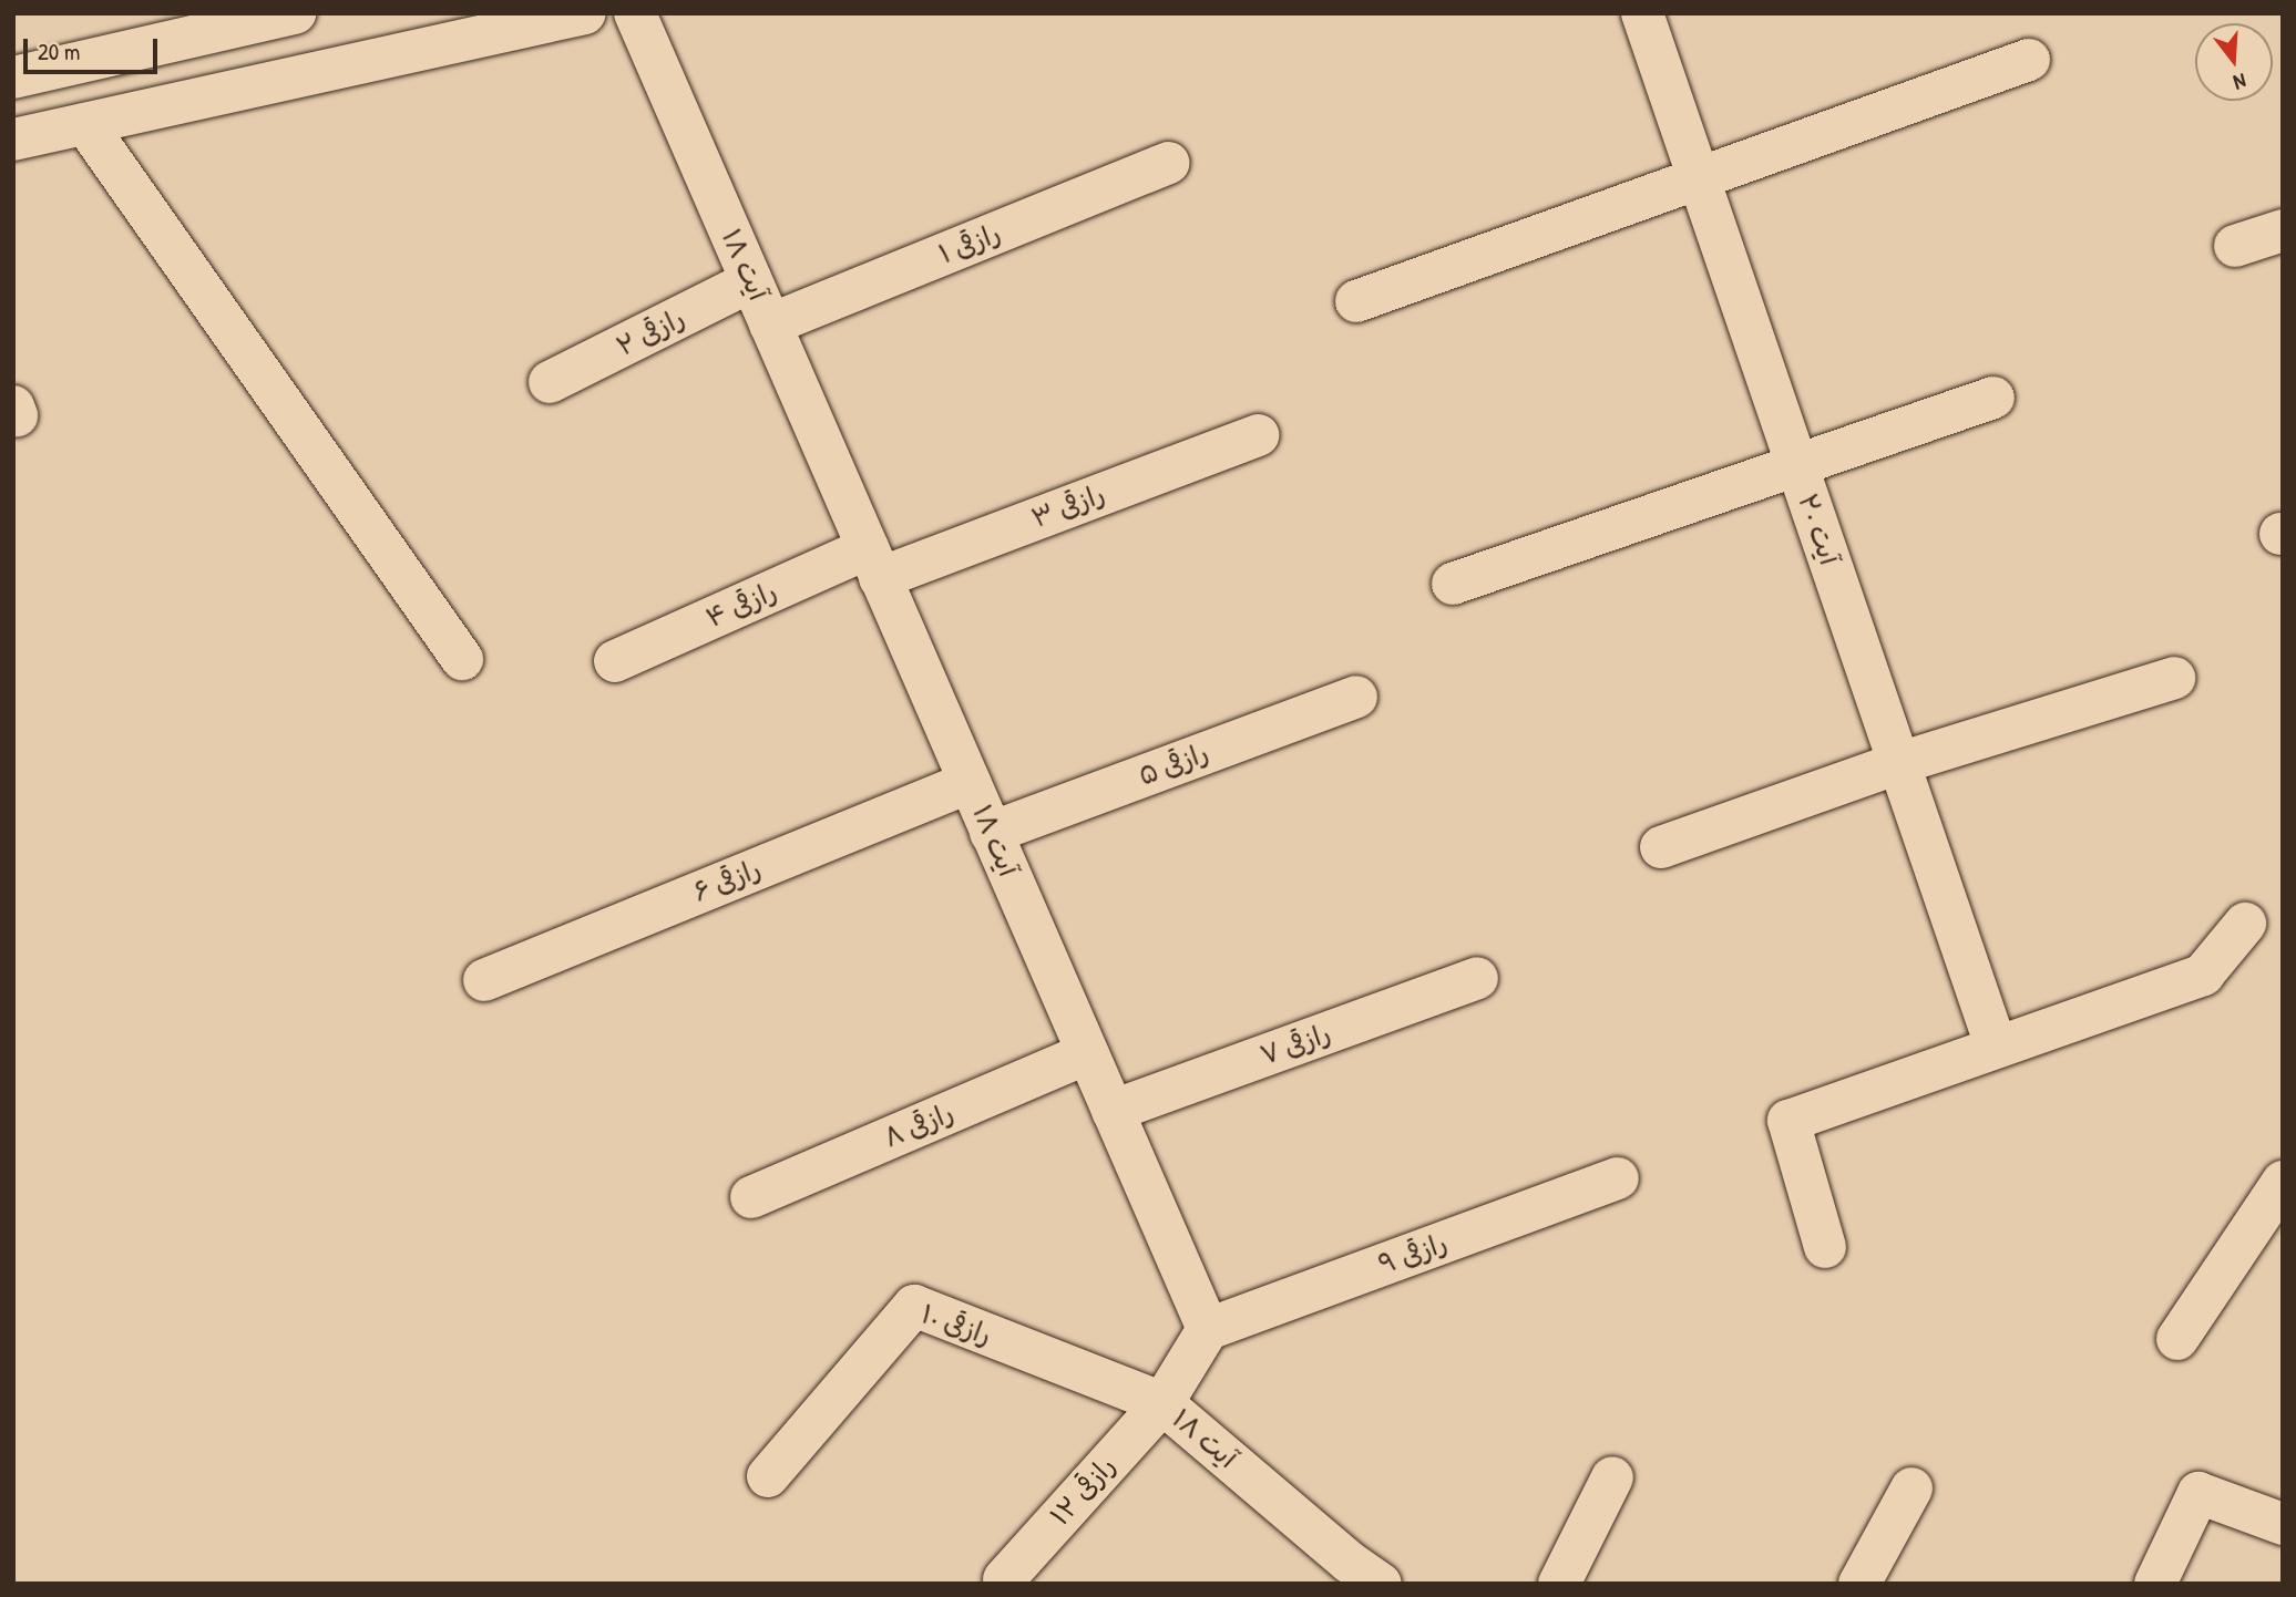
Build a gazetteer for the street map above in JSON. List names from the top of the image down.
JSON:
{
  "streets": {
    "street": [
      "رازقی ۱",
      "آیت ۱۸",
      "رازقی ۲",
      "رازقی ۳",
      "آیت ۲۰",
      "رازقی ۴",
      "رازقی ۵",
      "رازقی ۶",
      "رازقی ۷",
      "رازقی ۸",
      "رازقی ۹",
      "رازقی ۱۰",
      "رازقی ۱۲"
    ]
  },
  "crossings": [
    ["رازقی ۱", "آیت ۱۸"],
    ["آیت ۱۸", "رازقی ۲"],
    ["آیت ۱۸", "رازقی ۳"],
    ["آیت ۱۸", "رازقی ۴"],
    ["آیت ۱۸", "رازقی ۵"],
    ["آیت ۱۸", "رازقی ۶"],
    ["آیت ۱۸", "رازقی ۷"],
    ["آیت ۱۸", "رازقی ۸"],
    ["آیت ۱۸", "رازقی ۹"],
    ["آیت ۱۸", "رازقی ۱۰"],
    ["آیت ۱۸", "رازقی ۱۲"],
    ["رازقی ۳", "رازقی ۴"],
    ["رازقی ۱۰", "رازقی ۱۲"]
  ],
  "scale_bar": "20 m",
  "north": "bottom"
}
